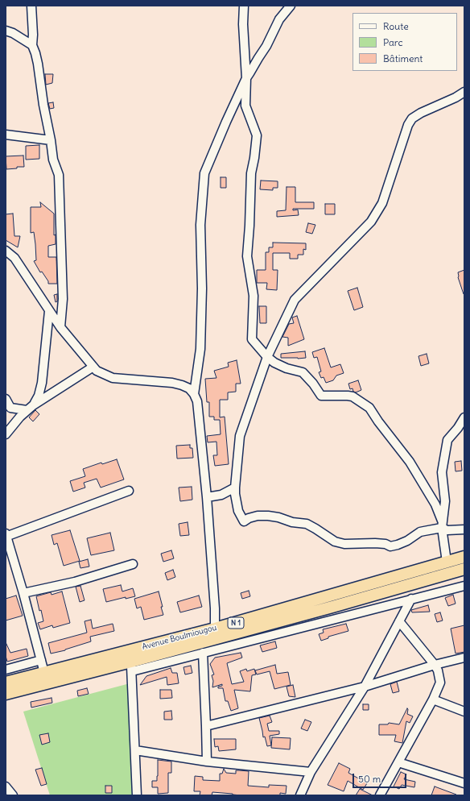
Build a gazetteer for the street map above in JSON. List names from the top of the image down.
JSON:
{
  "streets": {
    "highway": ["N 1", "Avenue Boulmiougou"]
  },
  "legend": ["Route", "Parc", "Bâtiment"],
  "scale_bar": "50 m"
}
